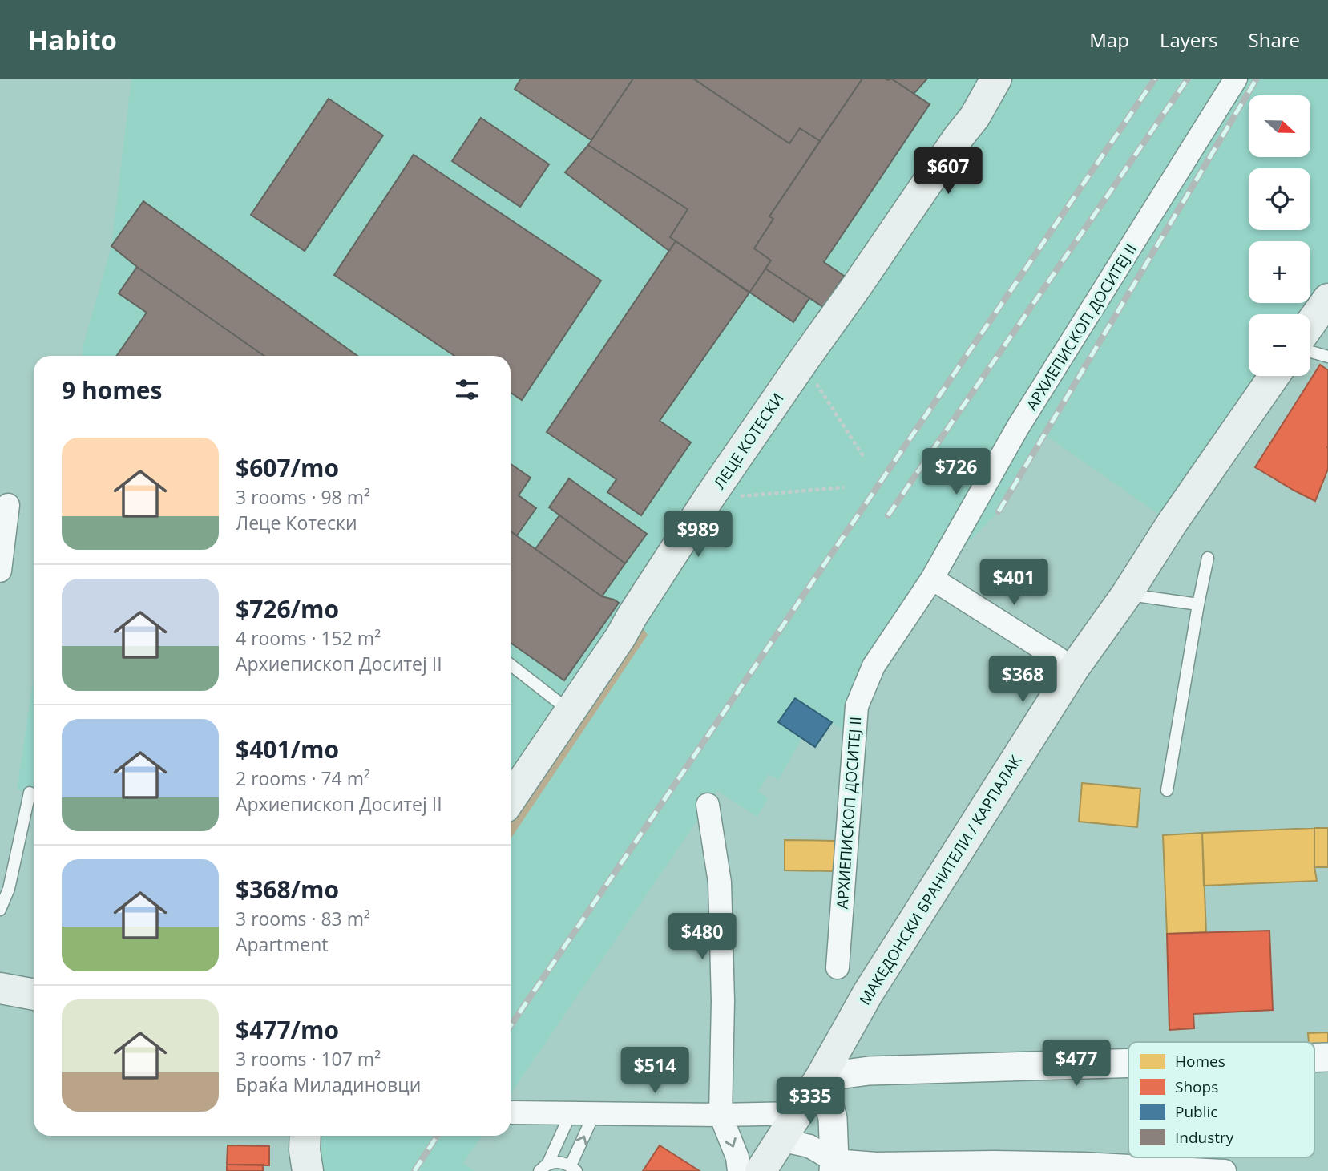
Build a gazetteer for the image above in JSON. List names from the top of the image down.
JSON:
{
  "streets": {
    "main road": ["ЛЕЦЕ КОТЕСКИ", "МАКЕДОНСКИ БРАНИТЕЛИ / КАРПАЛАК"],
    "street": ["АРХИЕПИСКОП ДОСИТЕЈ II"]
  },
  "legend": [
    "Homes",
    "Shops",
    "Public",
    "Industry"
  ],
  "north": "right",
  "page": {
    "header": "Habito",
    "nav": ["Map", "Layers", "Share"],
    "map_buttons": ["+", "−"],
    "price": [
      "$607",
      "$726",
      "$989",
      "$401",
      "$368",
      "$480",
      "$477",
      "$514",
      "$335"
    ],
    "heading": "9 homes",
    "list": [
      {
        "name": "$607/mo",
        "note": "3 rooms · 98 m² · Леце Котески"
      },
      {
        "name": "$726/mo",
        "note": "4 rooms · 152 m² · Архиепископ Доситеј II"
      },
      {
        "name": "$401/mo",
        "note": "2 rooms · 74 m² · Архиепископ Доситеј II"
      },
      {
        "name": "$368/mo",
        "note": "3 rooms · 83 m² · Apartment"
      },
      {
        "name": "$477/mo",
        "note": "3 rooms · 107 m² · Браќа Миладиновци"
      }
    ]
  }
}
